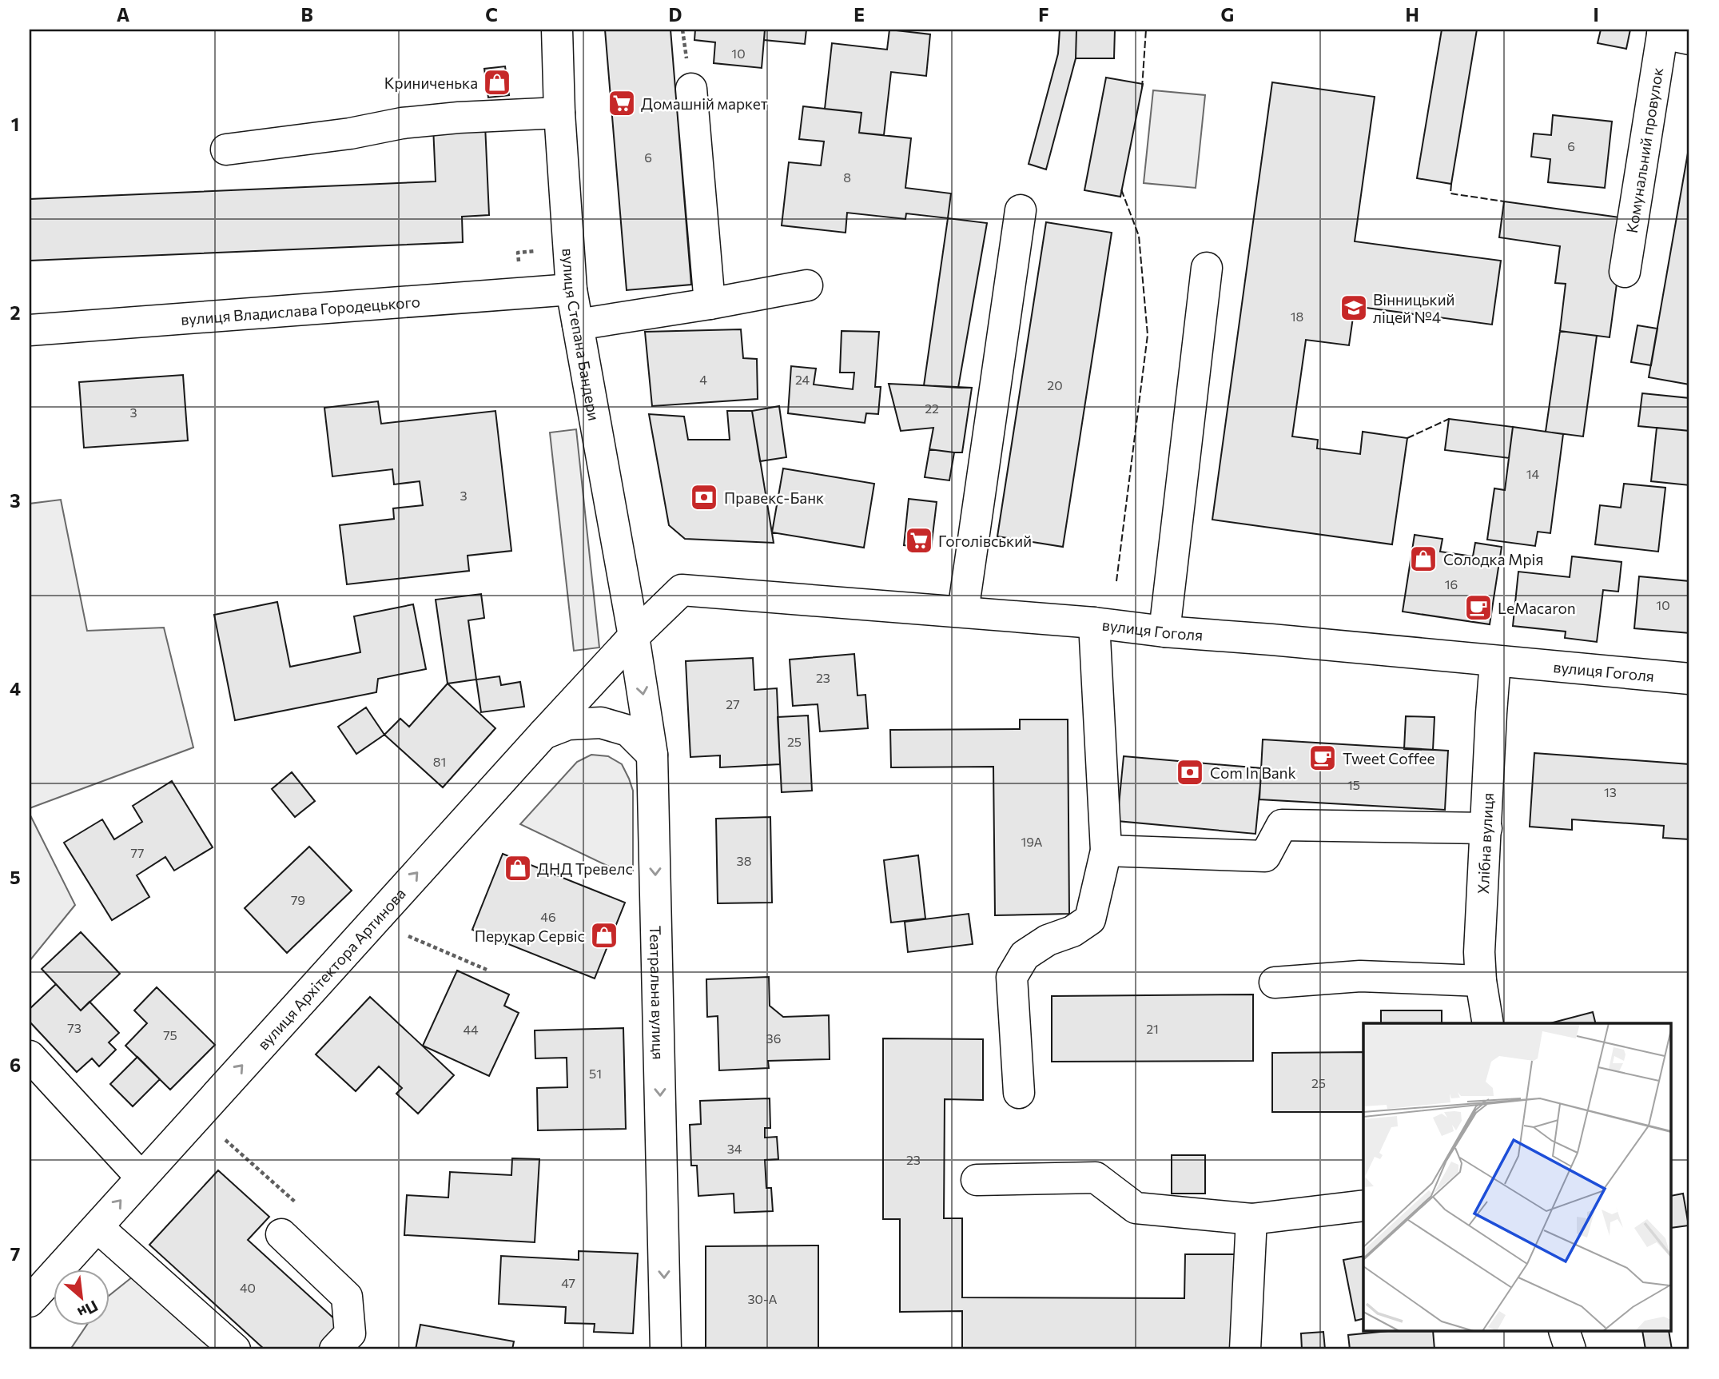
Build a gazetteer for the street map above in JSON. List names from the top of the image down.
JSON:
{
  "streets": {
    "street": [
      "Комунальний провулок",
      "вулиця Владислава Городецького",
      "вулиця Степана Бандери",
      "вулиця Гоголя",
      "Хлібна вулиця",
      "вулиця Архітектора Артинова",
      "Театральна вулиця"
    ]
  },
  "crossings": [
    ["вулиця Владислава Городецького", "вулиця Степана Бандери"],
    ["вулиця Степана Бандери", "вулиця Гоголя"],
    ["вулиця Степана Бандери", "вулиця Архітектора Артинова"],
    ["вулиця Степана Бандери", "Театральна вулиця"],
    ["вулиця Гоголя", "Хлібна вулиця"],
    ["вулиця Гоголя", "вулиця Архітектора Артинова"],
    ["вулиця Гоголя", "Театральна вулиця"],
    ["вулиця Архітектора Артинова", "Театральна вулиця"]
  ],
  "one_way": ["вулиця Архітектора Артинова", "Театральна вулиця"],
  "places": {
    "shop": [
      "Криниченька",
      "Солодка Мрія",
      "ДНД Тревелс",
      "Перукар Сервіс"
    ],
    "supermarket": ["Домашній маркет", "Гоголівський"],
    "school or university": ["Вінницький ліцей №4"],
    "bank": ["Правекс-Банк", "Com In Bank"],
    "cafe": ["LeMacaron", "Tweet Coffee"]
  },
  "house_numbers": [
    "10",
    "6",
    "6",
    "8",
    "18",
    "4",
    "24",
    "20",
    "22",
    "3",
    "14",
    "3",
    "16",
    "10",
    "23",
    "27",
    "25",
    "81",
    "15",
    "13",
    "19А",
    "77",
    "38",
    "79",
    "46",
    "73",
    "21",
    "44",
    "75",
    "36",
    "51",
    "25",
    "34",
    "23",
    "47",
    "40",
    "30-А"
  ],
  "north": "bottom right",
  "grid": {
    "columns": [
      "A",
      "B",
      "C",
      "D",
      "E",
      "F",
      "G",
      "H",
      "I"
    ],
    "rows": [
      "1",
      "2",
      "3",
      "4",
      "5",
      "6",
      "7"
    ]
  }
}
